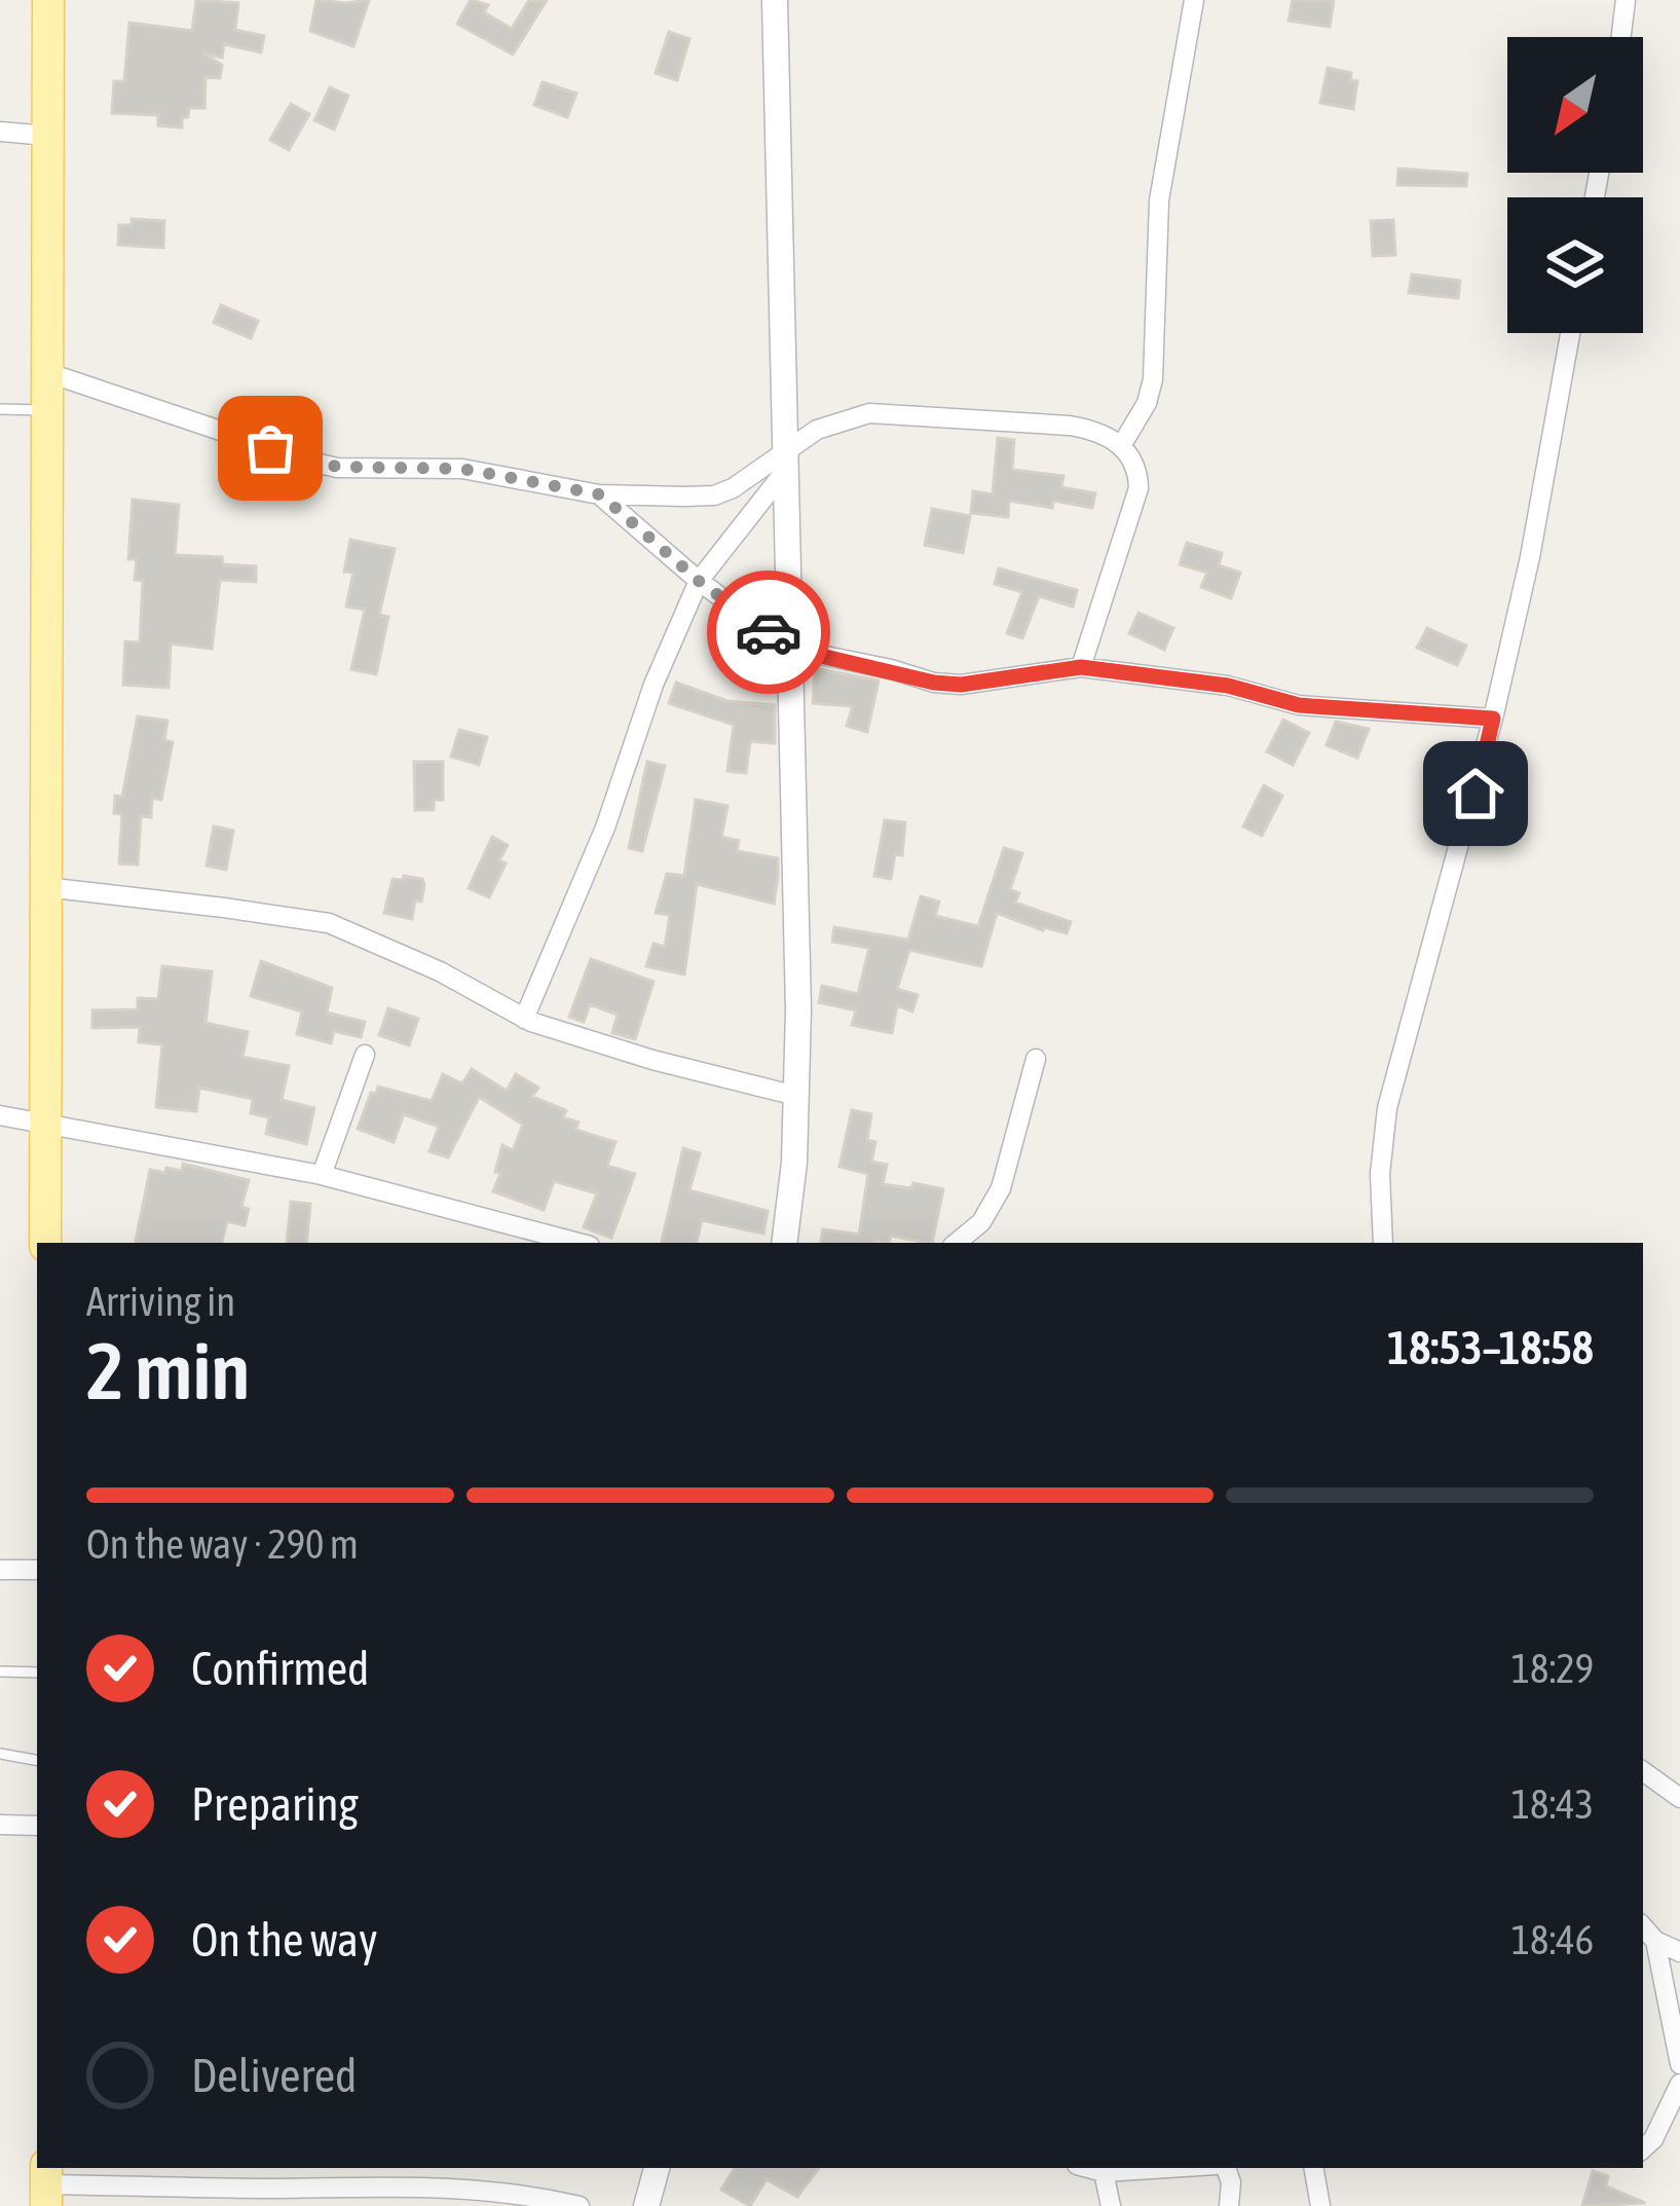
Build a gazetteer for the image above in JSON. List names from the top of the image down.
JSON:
{
  "north": "bottom left",
  "page": {
    "heading": ["2 min", "Arriving in", "18:53–18:58"],
    "bar": "On the way · 290 m",
    "list": [
      ["Confirmed", "18:29"],
      ["Preparing", "18:43"],
      ["On the way", "18:46"],
      "Delivered"
    ]
  }
}
